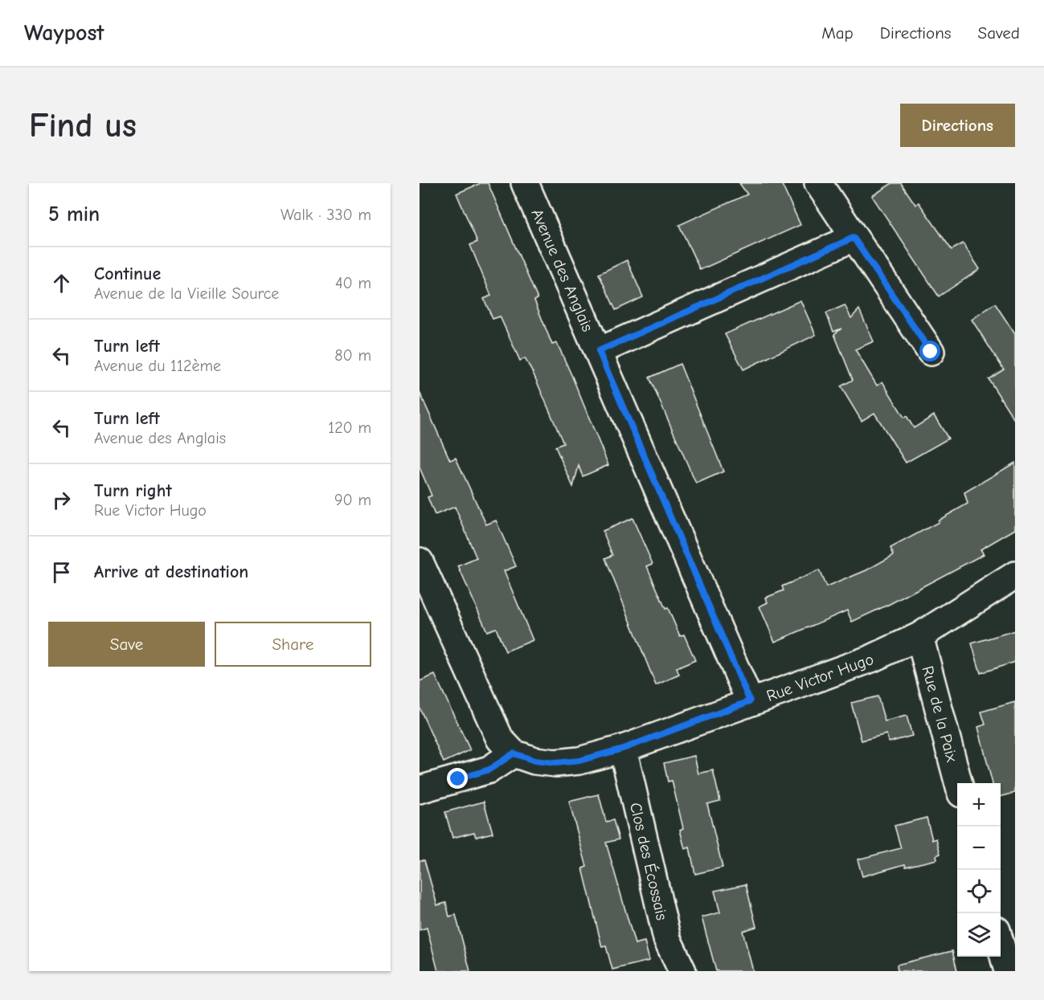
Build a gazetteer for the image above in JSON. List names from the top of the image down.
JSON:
{
  "streets": {
    "street": [
      "Avenue des Anglais",
      "Rue Victor Hugo",
      "Rue de la Paix",
      "Clos des Écossais"
    ]
  },
  "crossings": [
    ["Avenue des Anglais", "Rue Victor Hugo"],
    ["Rue Victor Hugo", "Rue de la Paix"],
    ["Rue Victor Hugo", "Clos des Écossais"]
  ],
  "page": {
    "header": "Waypost",
    "nav": ["Map", "Directions", "Saved"],
    "buttons": [
      "Directions",
      ["Save", "Share"]
    ],
    "title": "Find us",
    "heading": ["5 min", "Walk · 330 m"],
    "list": [
      ["Continue", "Avenue de la Vieille Source", "40 m"],
      ["Turn left", "Avenue du 112ème", "80 m"],
      ["Turn left", "Avenue des Anglais", "120 m"],
      ["Turn right", "Rue Victor Hugo", "90 m"],
      "Arrive at destination"
    ],
    "map_buttons": ["+", "−"]
  }
}
